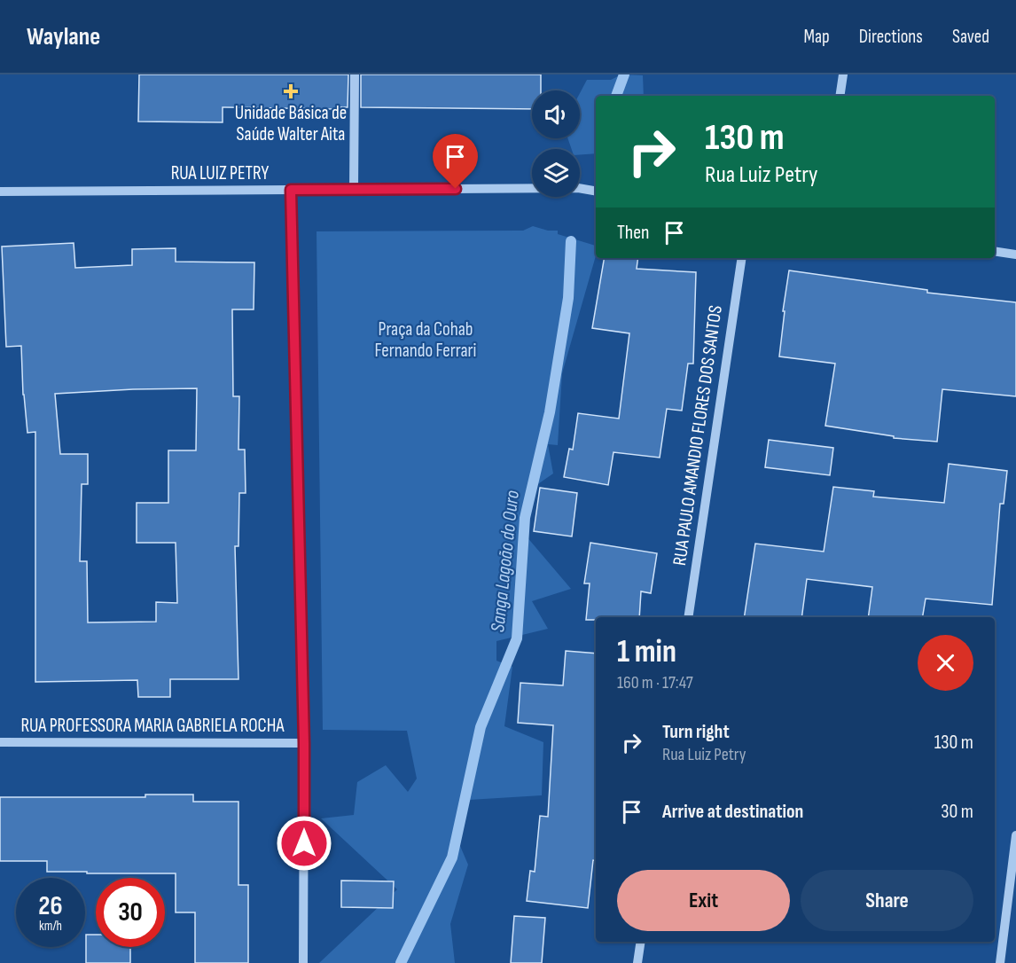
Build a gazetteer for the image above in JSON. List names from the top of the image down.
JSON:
{
  "streets": {
    "street": ["RUA LUIZ PETRY", "RUA PAULO AMANDIO FLORES DOS SANTOS", "RUA PROFESSORA MARIA GABRIELA ROCHA"]
  },
  "water": ["Sanga Lagoão do Ouro"],
  "parks": ["Praça da Cohab Fernando Ferrari"],
  "places": {
    "health": ["Unidade Básica de Saúde Walter Aita"]
  },
  "page": {
    "header": "Waylane",
    "nav": ["Map", "Directions", "Saved"],
    "turn": ["130 m", "Rua Luiz Petry"],
    "then": "Then",
    "heading": ["1 min", "160 m · 17:47"],
    "list": [
      {
        "name": "Turn right",
        "note": "Rua Luiz Petry",
        "value": "130 m"
      },
      {
        "name": "Arrive at destination",
        "value": "30 m"
      }
    ],
    "buttons": ["Exit", "Share"],
    "speed": "26 km/h",
    "limit": "30"
  }
}
